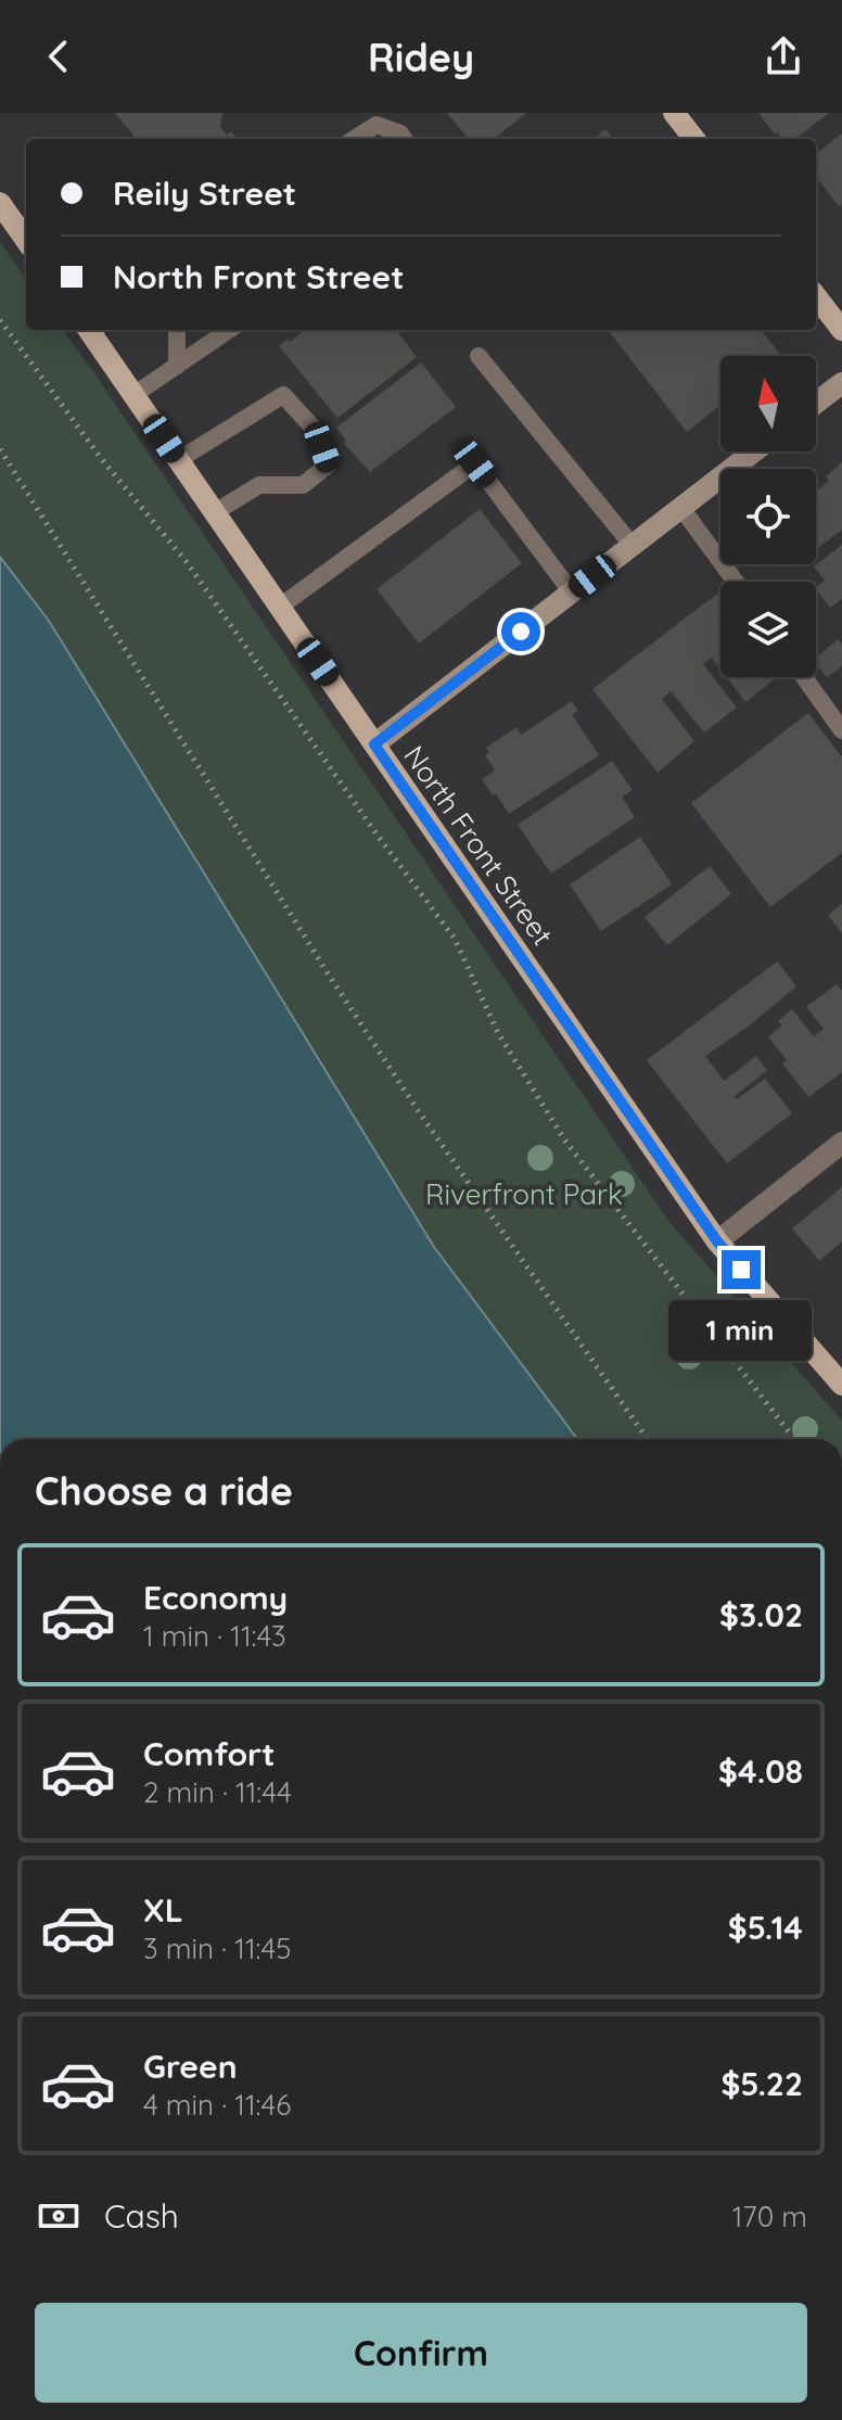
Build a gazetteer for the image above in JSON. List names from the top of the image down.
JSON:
{
  "streets": {
    "main road": ["North Front Street"]
  },
  "parks": ["Riverfront Park"],
  "north": "top",
  "page": {
    "header": "Ridey",
    "banner": ["Reily Street", "North Front Street"],
    "bubble": "1 min",
    "heading": "Choose a ride",
    "list": [
      {
        "name": "Economy",
        "note": "1 min · 11:43",
        "value": "$3.02"
      },
      {
        "name": "Comfort",
        "note": "2 min · 11:44",
        "value": "$4.08"
      },
      {
        "name": "XL",
        "note": "3 min · 11:45",
        "value": "$5.14"
      },
      {
        "name": "Green",
        "note": "4 min · 11:46",
        "value": "$5.22"
      }
    ],
    "pay": ["Cash", "170 m"],
    "buttons": "Confirm"
  }
}
